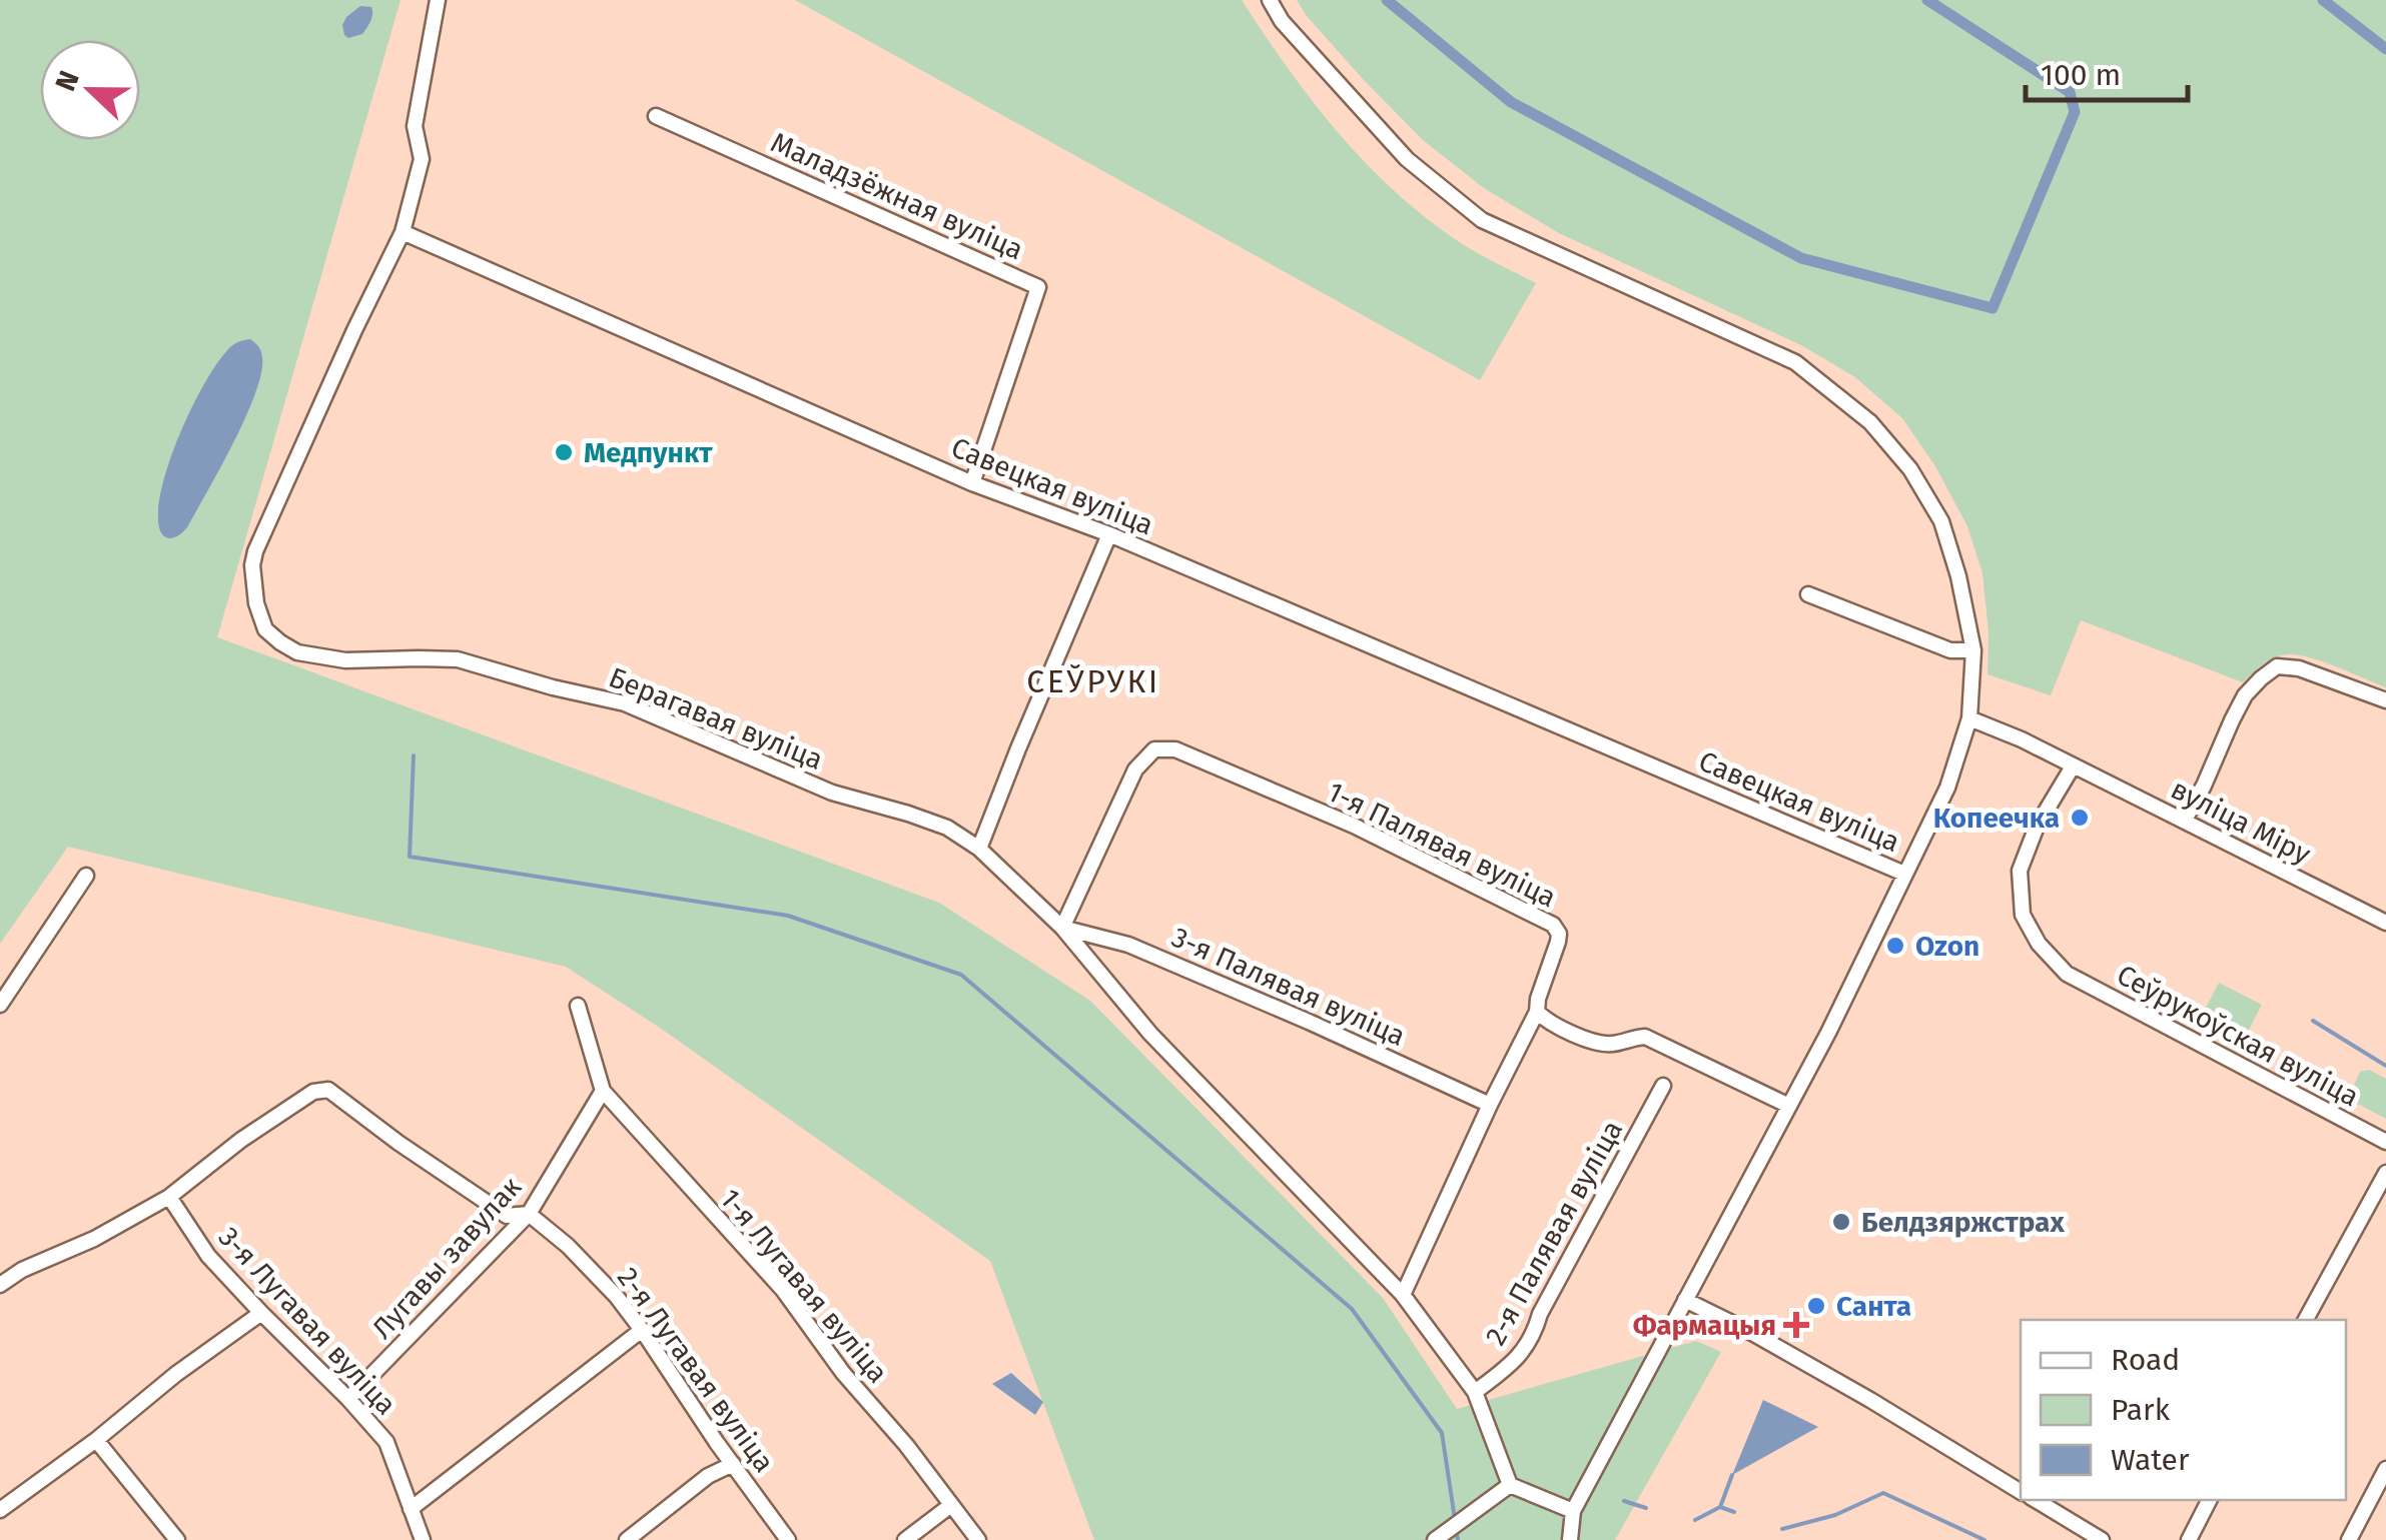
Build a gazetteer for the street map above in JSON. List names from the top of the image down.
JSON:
{
  "streets": {
    "street": [
      "Маладзёжная вуліца",
      "Савецкая вуліца",
      "Берагавая вуліца",
      "вуліца Міру",
      "1-я Палявая вуліца",
      "3-я Палявая вуліца",
      "Сеўрукоўская вуліца",
      "2-я Палявая вуліца",
      "Лугавы завулак",
      "1-я Лугавая вуліца",
      "3-я Лугавая вуліца",
      "2-я Лугавая вуліца"
    ]
  },
  "crossings": [
    ["Маладзёжная вуліца", "Савецкая вуліца"],
    ["Савецкая вуліца", "Берагавая вуліца"],
    ["вуліца Міру", "Сеўрукоўская вуліца"],
    ["1-я Палявая вуліца", "3-я Палявая вуліца"],
    ["Лугавы завулак", "1-я Лугавая вуліца"],
    ["Лугавы завулак", "3-я Лугавая вуліца"],
    ["Лугавы завулак", "2-я Лугавая вуліца"],
    ["3-я Лугавая вуліца", "2-я Лугавая вуліца"]
  ],
  "districts": ["СЕЎРУКІ"],
  "places": {
    "other": [
      "Медпункт",
      "Копеечка",
      "Ozon",
      "Белдзяржстрах",
      "Санта"
    ],
    "health": ["Фармацыя"]
  },
  "legend": ["Road", "Park", "Water"],
  "scale_bar": "100 m",
  "north": "left"
}
